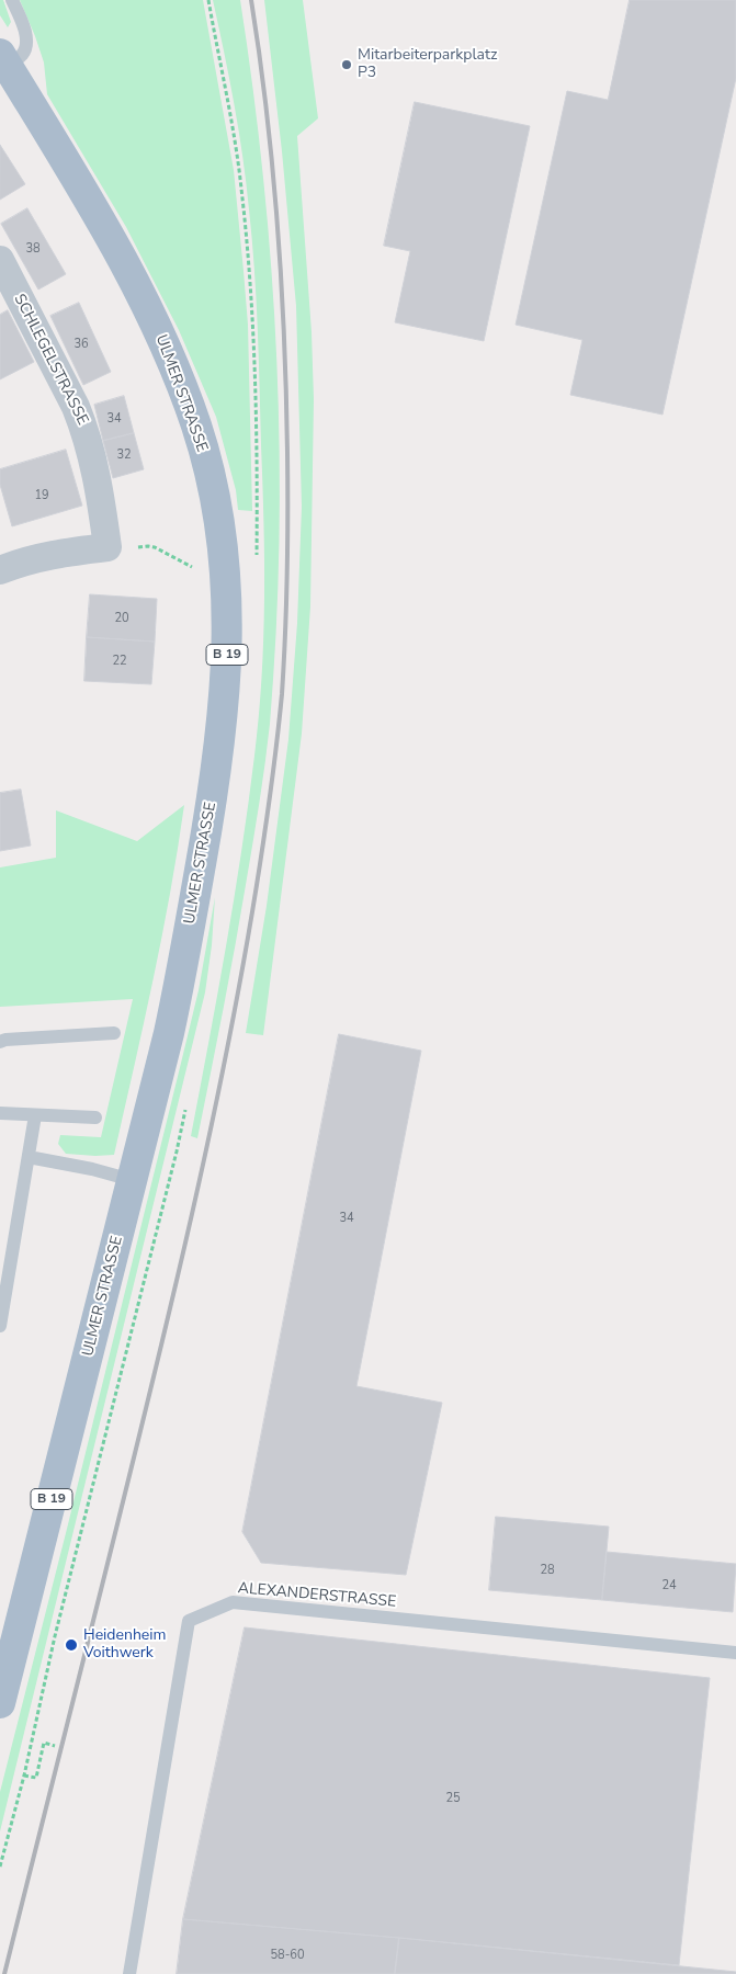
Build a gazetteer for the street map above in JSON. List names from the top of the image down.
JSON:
{
  "streets": {
    "main road": ["ULMER STRASSE", "B 19"],
    "street": ["SCHLEGELSTRASSE"],
    "lane": ["ALEXANDERSTRASSE"]
  },
  "places": ["Mitarbeiterparkplatz P3", "Heidenheim Voithwerk"],
  "house_numbers": [
    "38",
    "36",
    "34",
    "32",
    "19",
    "20",
    "22",
    "34",
    "28",
    "24",
    "25",
    "58-60"
  ]
}
